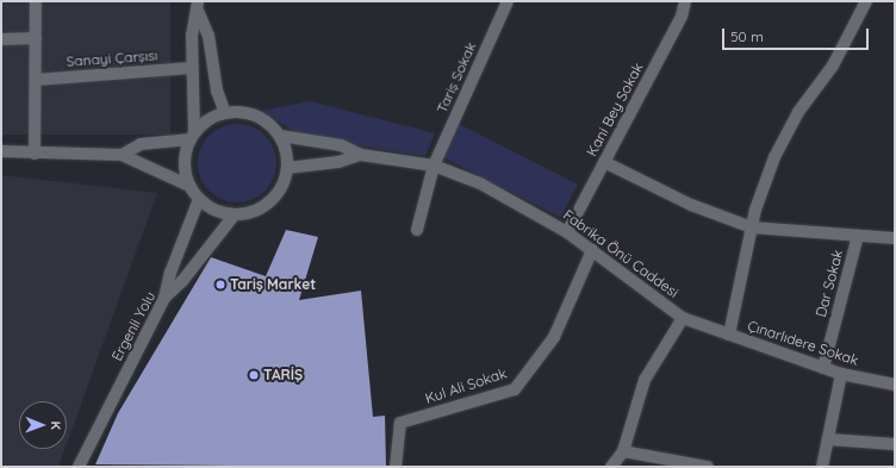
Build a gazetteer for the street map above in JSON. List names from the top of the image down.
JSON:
{
  "streets": {
    "street": [
      "Sanayi Çarşısı",
      "Tariş Sokak",
      "Kani Bey Sokak",
      "Fabrika Önü Caddesi",
      "Dar Sokak",
      "Ergenli Yolu",
      "Çınarlıdere Sokak",
      "Kul Ali Sokak"
    ]
  },
  "crossings": [
    ["Tariş Sokak", "Fabrika Önü Caddesi"],
    ["Kani Bey Sokak", "Fabrika Önü Caddesi"],
    ["Fabrika Önü Caddesi", "Ergenli Yolu"],
    ["Fabrika Önü Caddesi", "Çınarlıdere Sokak"],
    ["Fabrika Önü Caddesi", "Kul Ali Sokak"],
    ["Dar Sokak", "Çınarlıdere Sokak"]
  ],
  "places": ["Tariş Market", "TARİŞ"],
  "scale_bar": "50 m",
  "north": "right"
}
